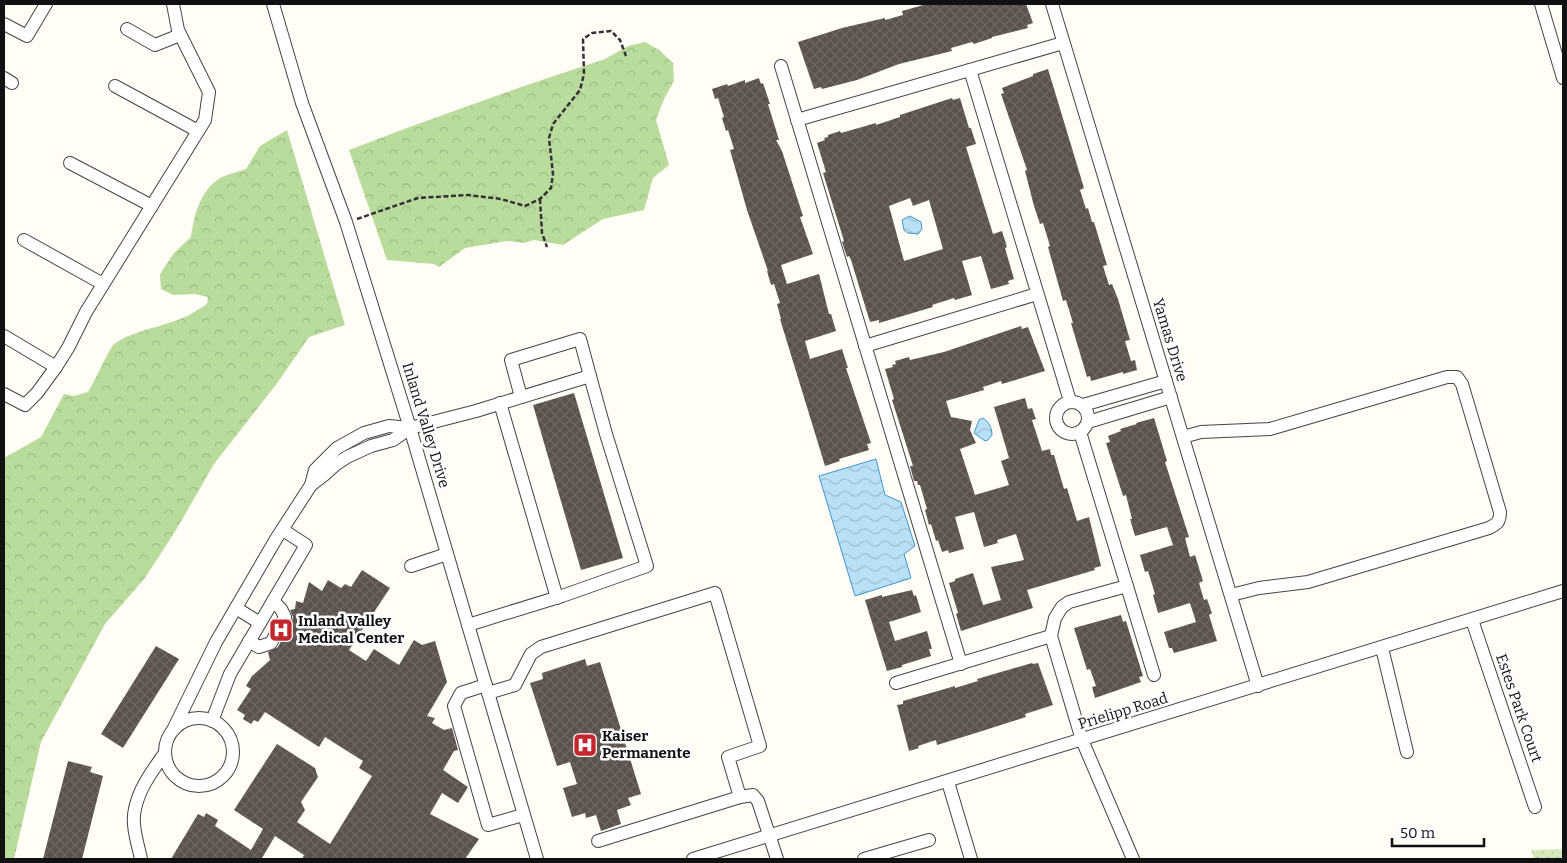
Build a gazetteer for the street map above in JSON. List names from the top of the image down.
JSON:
{
  "streets": {
    "street": [
      "Yamas Drive",
      "Inland Valley Drive",
      "Estes Park Court",
      "Prielipp Road"
    ]
  },
  "crossings": [
    ["Yamas Drive", "Prielipp Road"],
    ["Estes Park Court", "Prielipp Road"]
  ],
  "places": {
    "hospital": ["Inland Valley Medical Center", "Kaiser Permanente"]
  },
  "scale_bar": "50 m"
}
